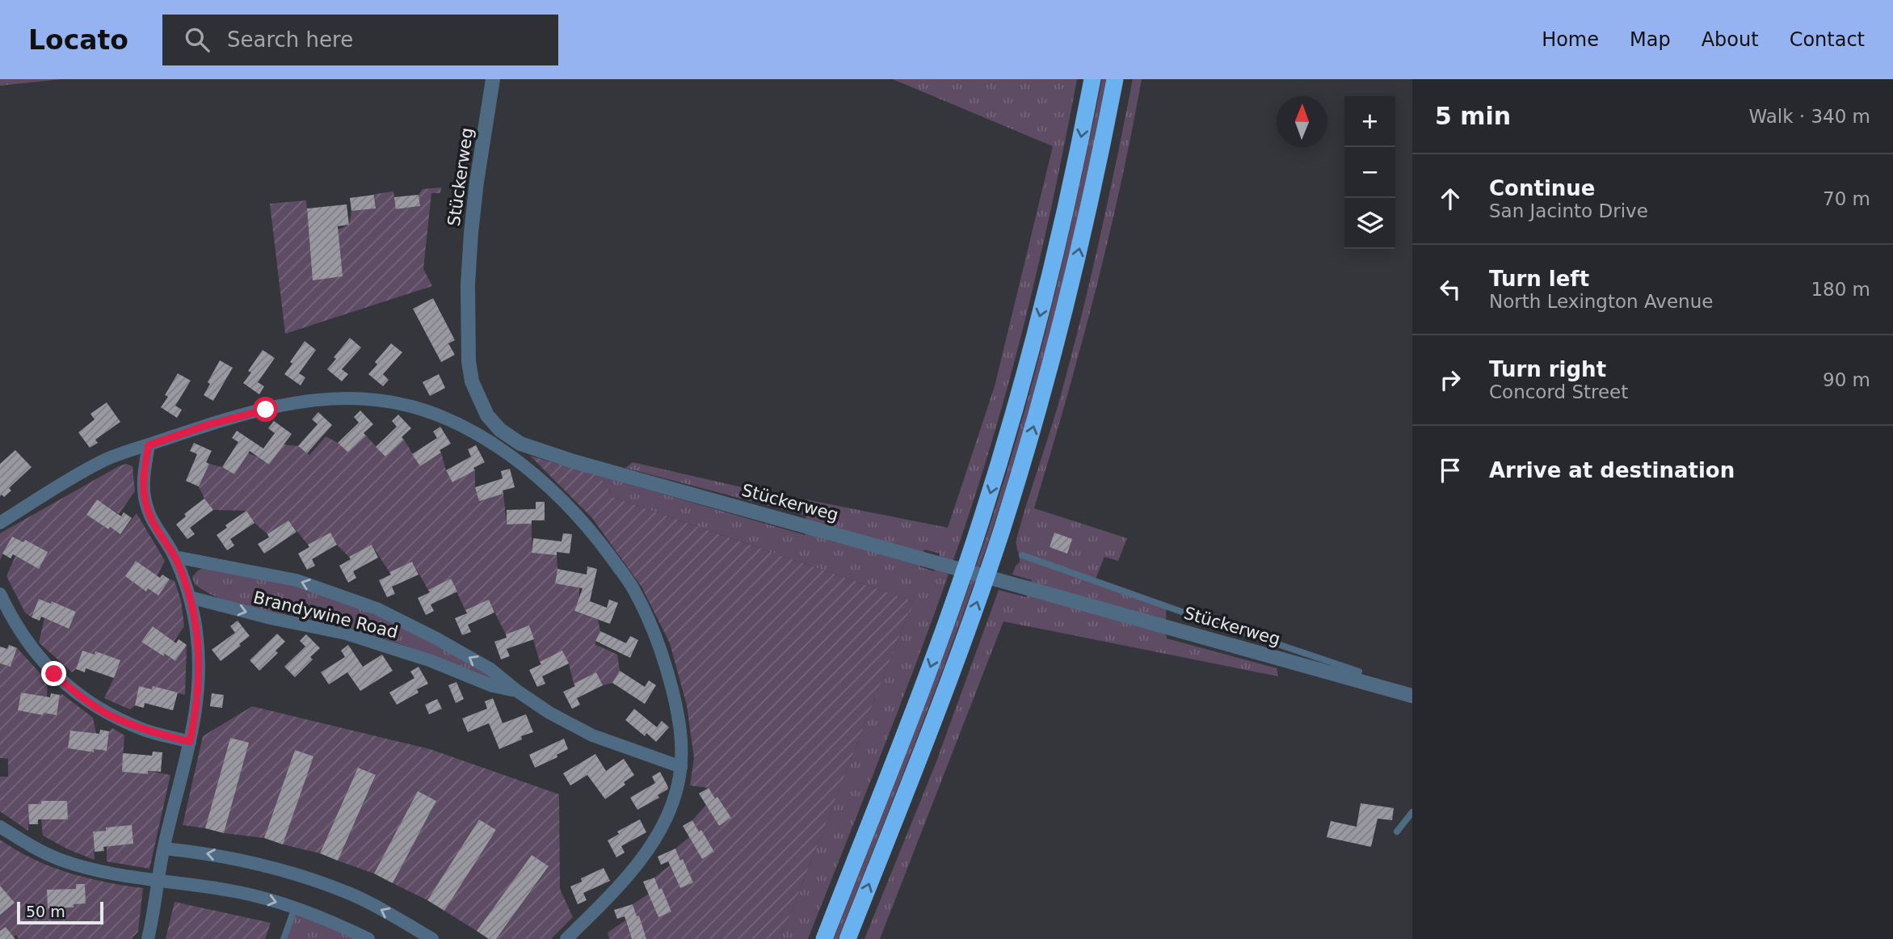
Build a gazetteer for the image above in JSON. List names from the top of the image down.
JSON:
{
  "streets": {
    "street": ["Stückerweg", "Brandywine Road"]
  },
  "scale_bar": "50 m",
  "north": "top",
  "page": {
    "header": "Locato",
    "search": "Search here",
    "nav": [
      "Home",
      "Map",
      "About",
      "Contact"
    ],
    "heading": ["5 min", "Walk · 340 m"],
    "map_buttons": ["+", "−"],
    "list": [
      ["Continue", "San Jacinto Drive", "70 m"],
      ["Turn left", "North Lexington Avenue", "180 m"],
      ["Turn right", "Concord Street", "90 m"],
      "Arrive at destination"
    ],
    "scale": "50 m"
  }
}
